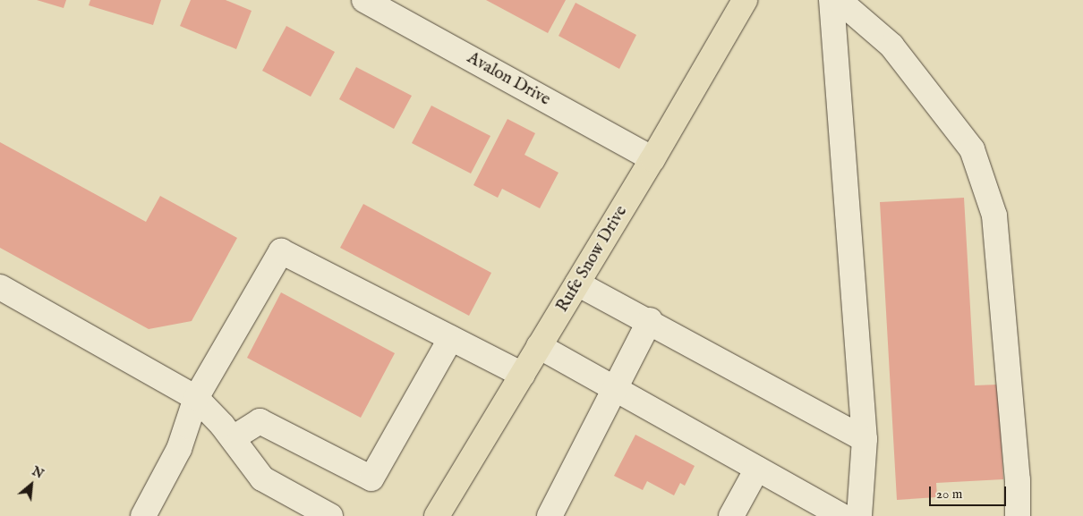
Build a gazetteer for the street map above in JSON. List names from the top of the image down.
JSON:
{
  "streets": {
    "main road": ["Rufe Snow Drive"],
    "street": ["Avalon Drive"]
  },
  "crossings": [
    ["Avalon Drive", "Rufe Snow Drive"]
  ],
  "scale_bar": "20 m",
  "north": "top right"
}
